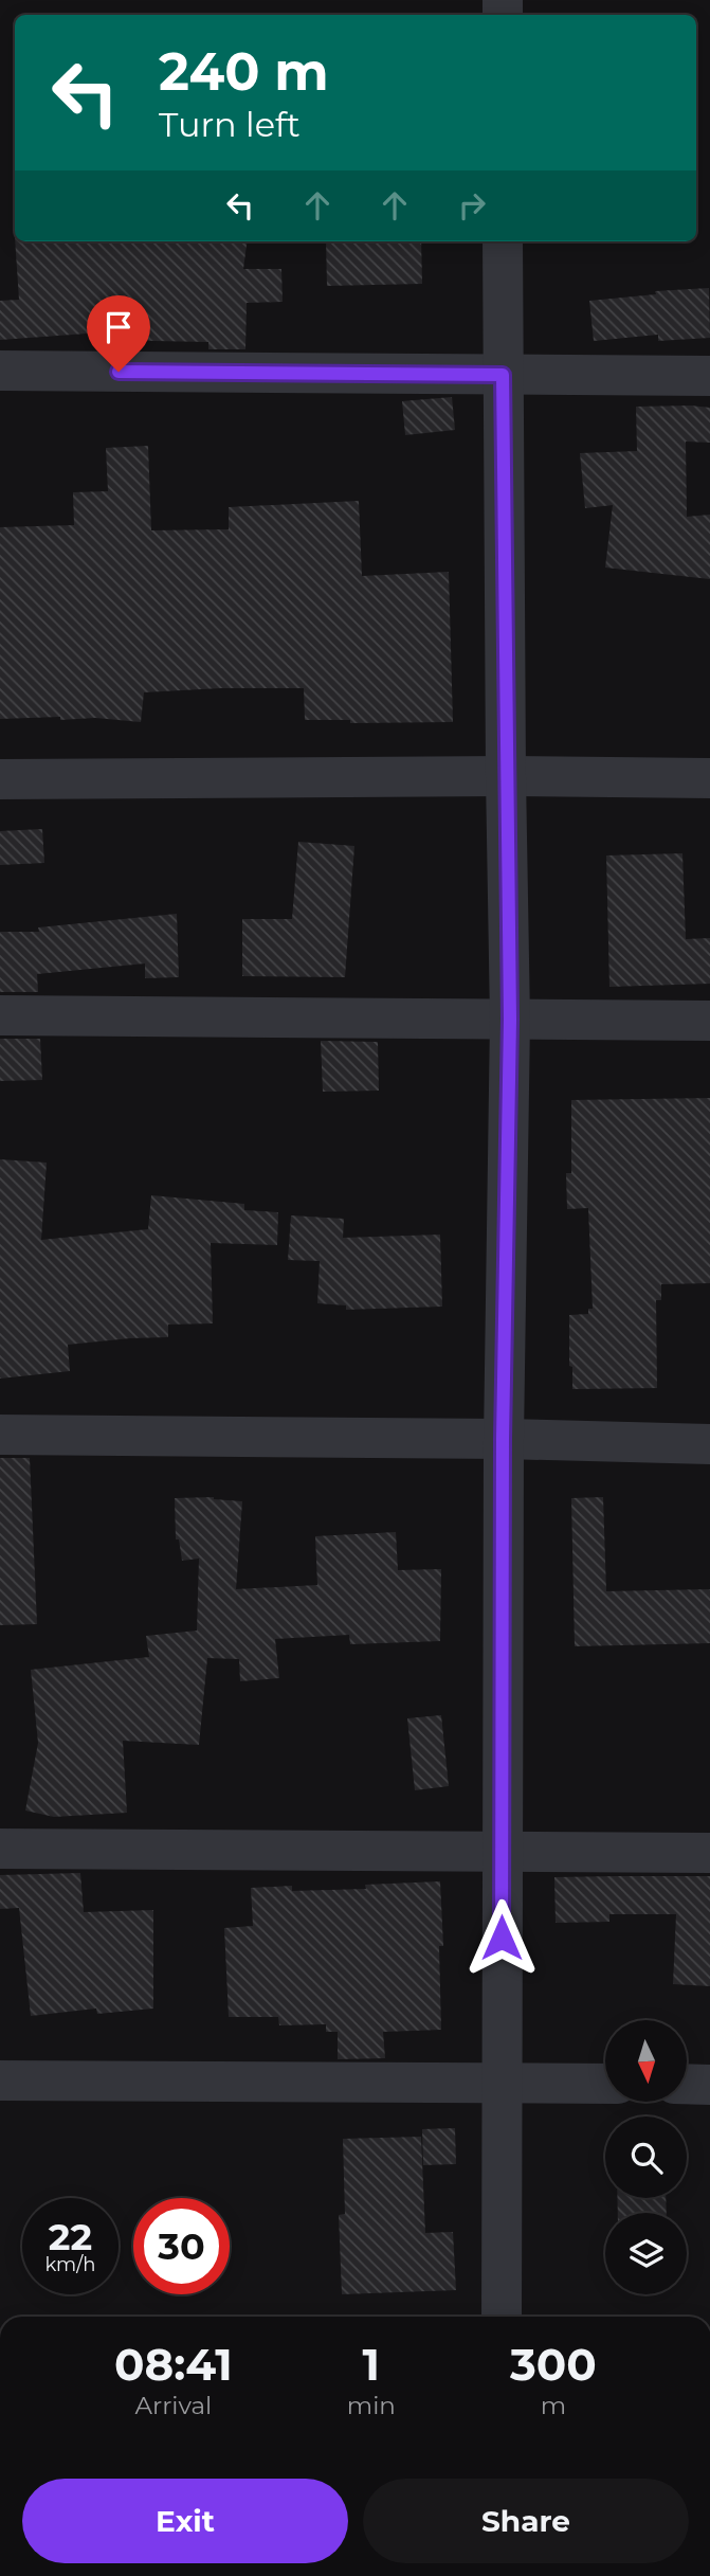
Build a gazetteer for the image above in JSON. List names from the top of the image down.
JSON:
{
  "north": "bottom",
  "page": {
    "turn": ["240 m", "Turn left"],
    "speed": "22 km/h",
    "limit": "30",
    "eta": [
      "08:41",
      "Arrival",
      "1",
      "min",
      "300",
      "m"
    ],
    "buttons": ["Exit", "Share"]
  }
}
